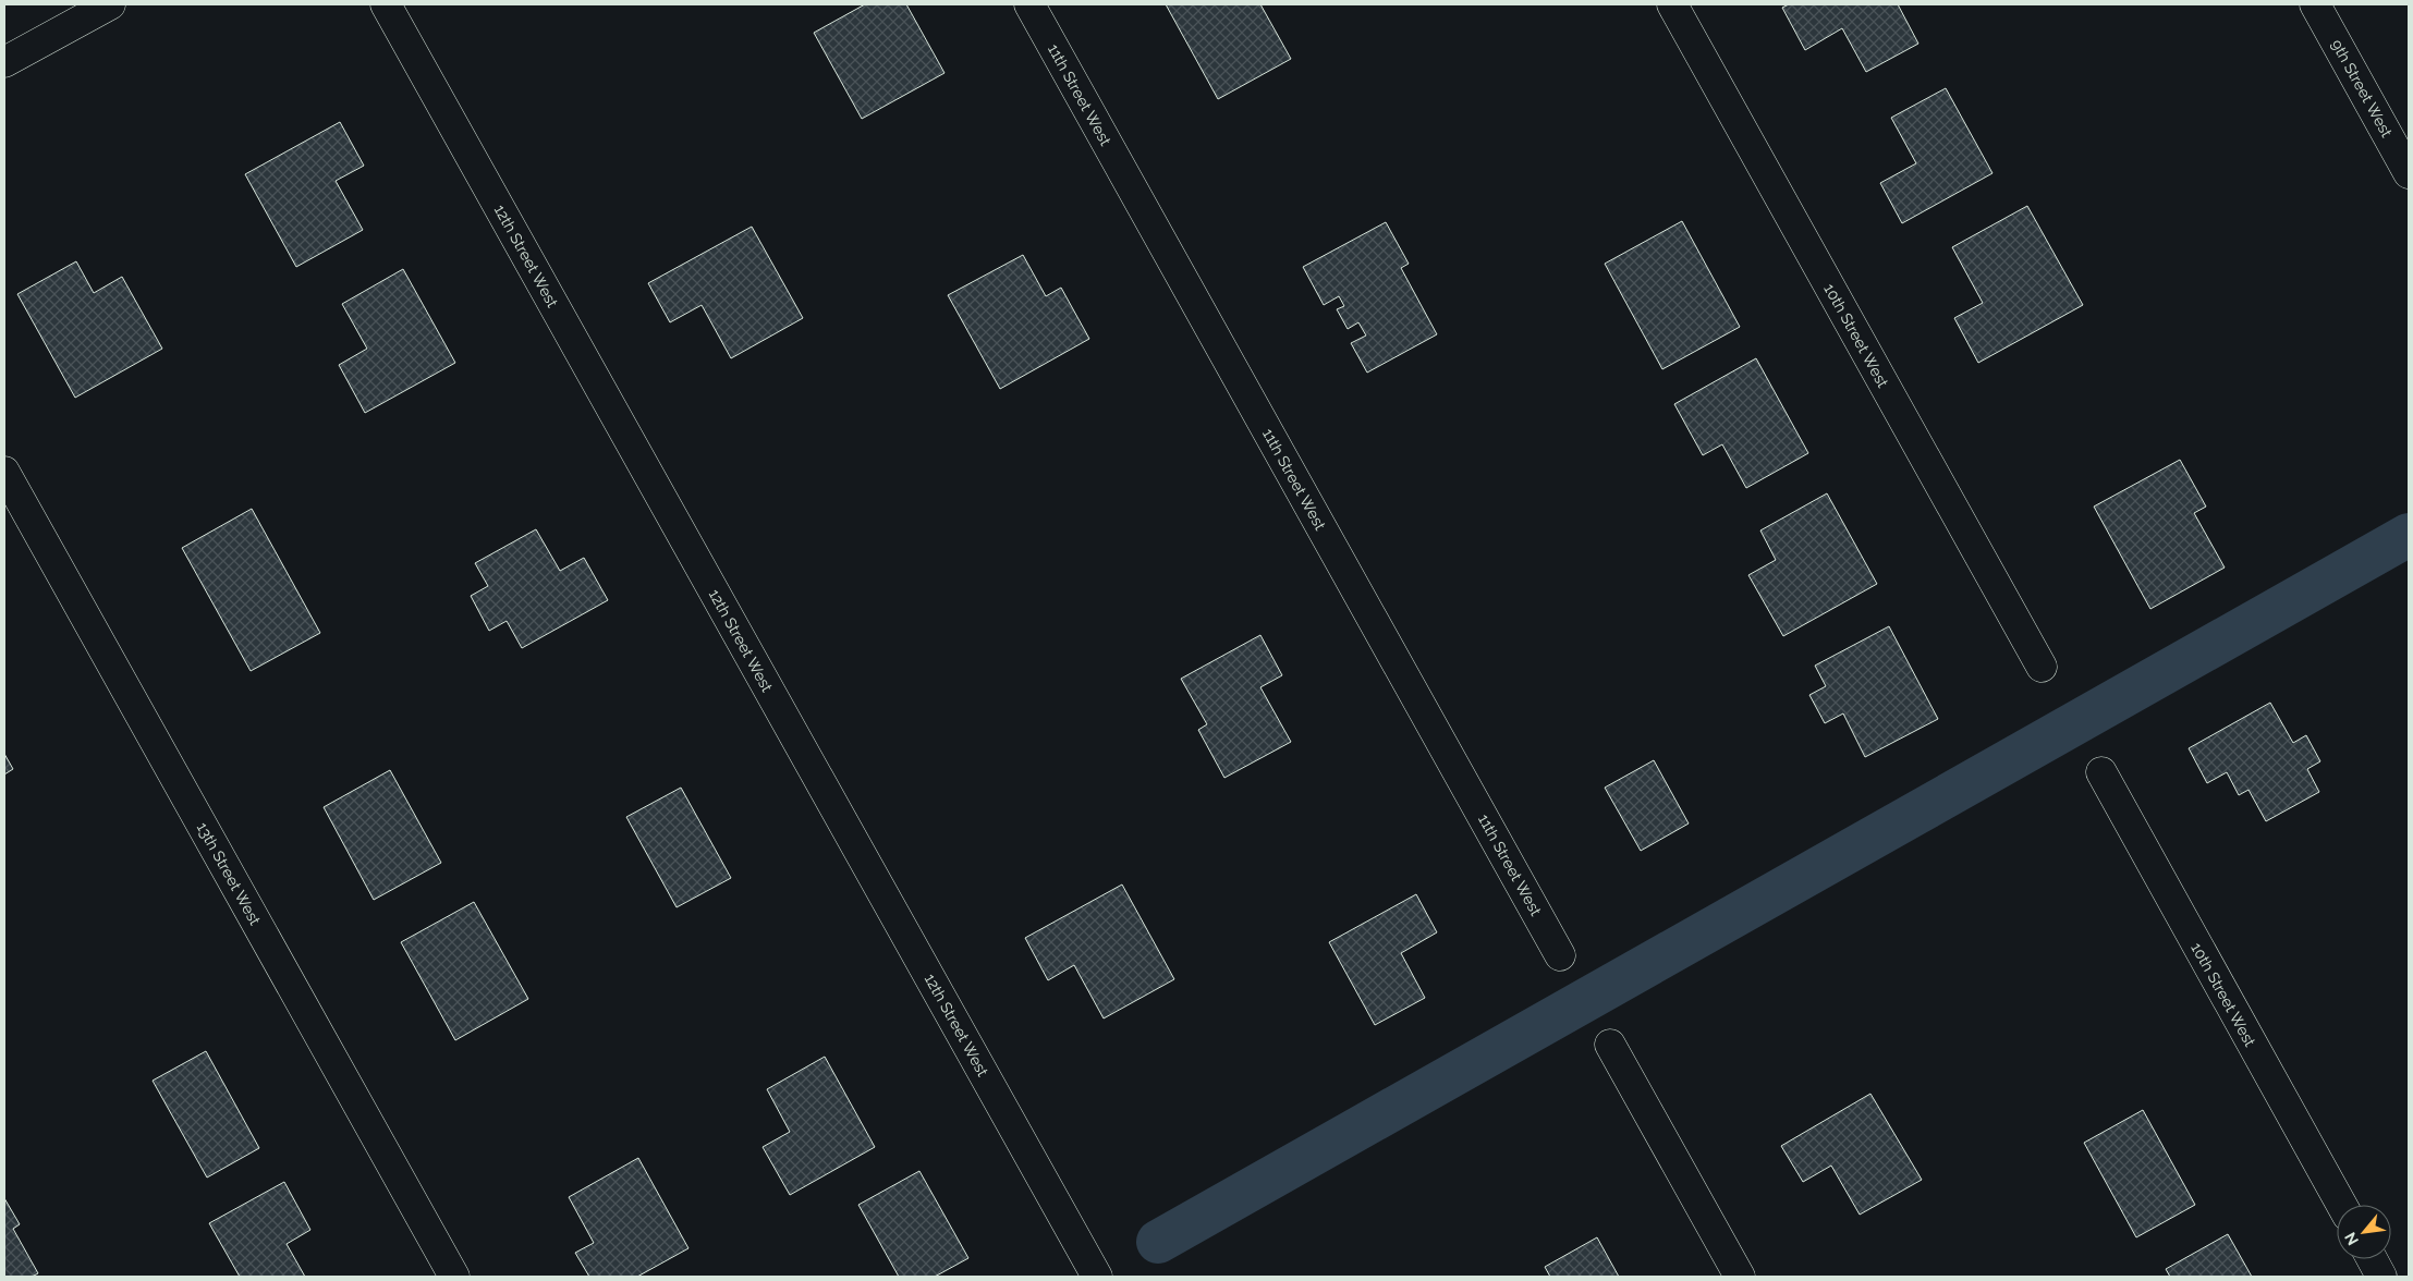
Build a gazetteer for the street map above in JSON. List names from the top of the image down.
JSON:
{
  "streets": {
    "street": [
      "9th Street West",
      "11th Street West",
      "12th Street West",
      "10th Street West",
      "13th Street West"
    ]
  },
  "north": "bottom left"
}
